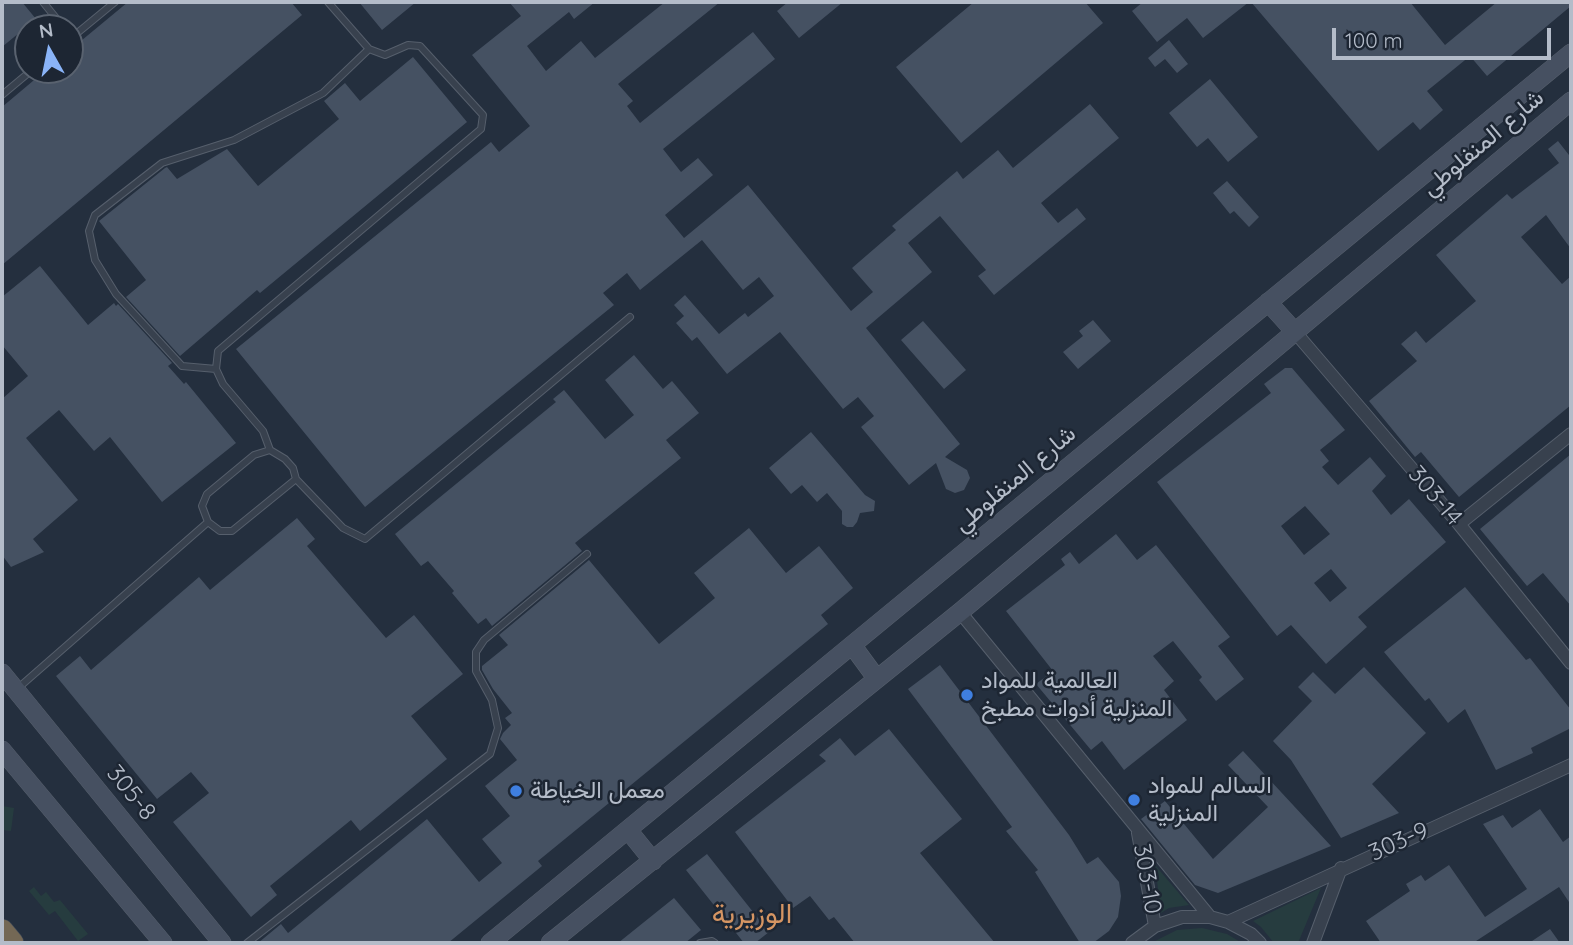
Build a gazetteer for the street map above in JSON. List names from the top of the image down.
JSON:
{
  "streets": {
    "street": [
      "شارع المنفلوطي",
      "303-14",
      "305-8",
      "303-9",
      "303-10"
    ]
  },
  "crossings": [
    ["شارع المنفلوطي", "303-14"],
    ["شارع المنفلوطي", "303-10"]
  ],
  "districts": ["الوزيرية"],
  "places": ["العالمية للمواد المنزلية أدوات مطبخ", "معمل الخياطة", "السالم للمواد المنزلية"],
  "scale_bar": "100 m",
  "north": "top"
}
